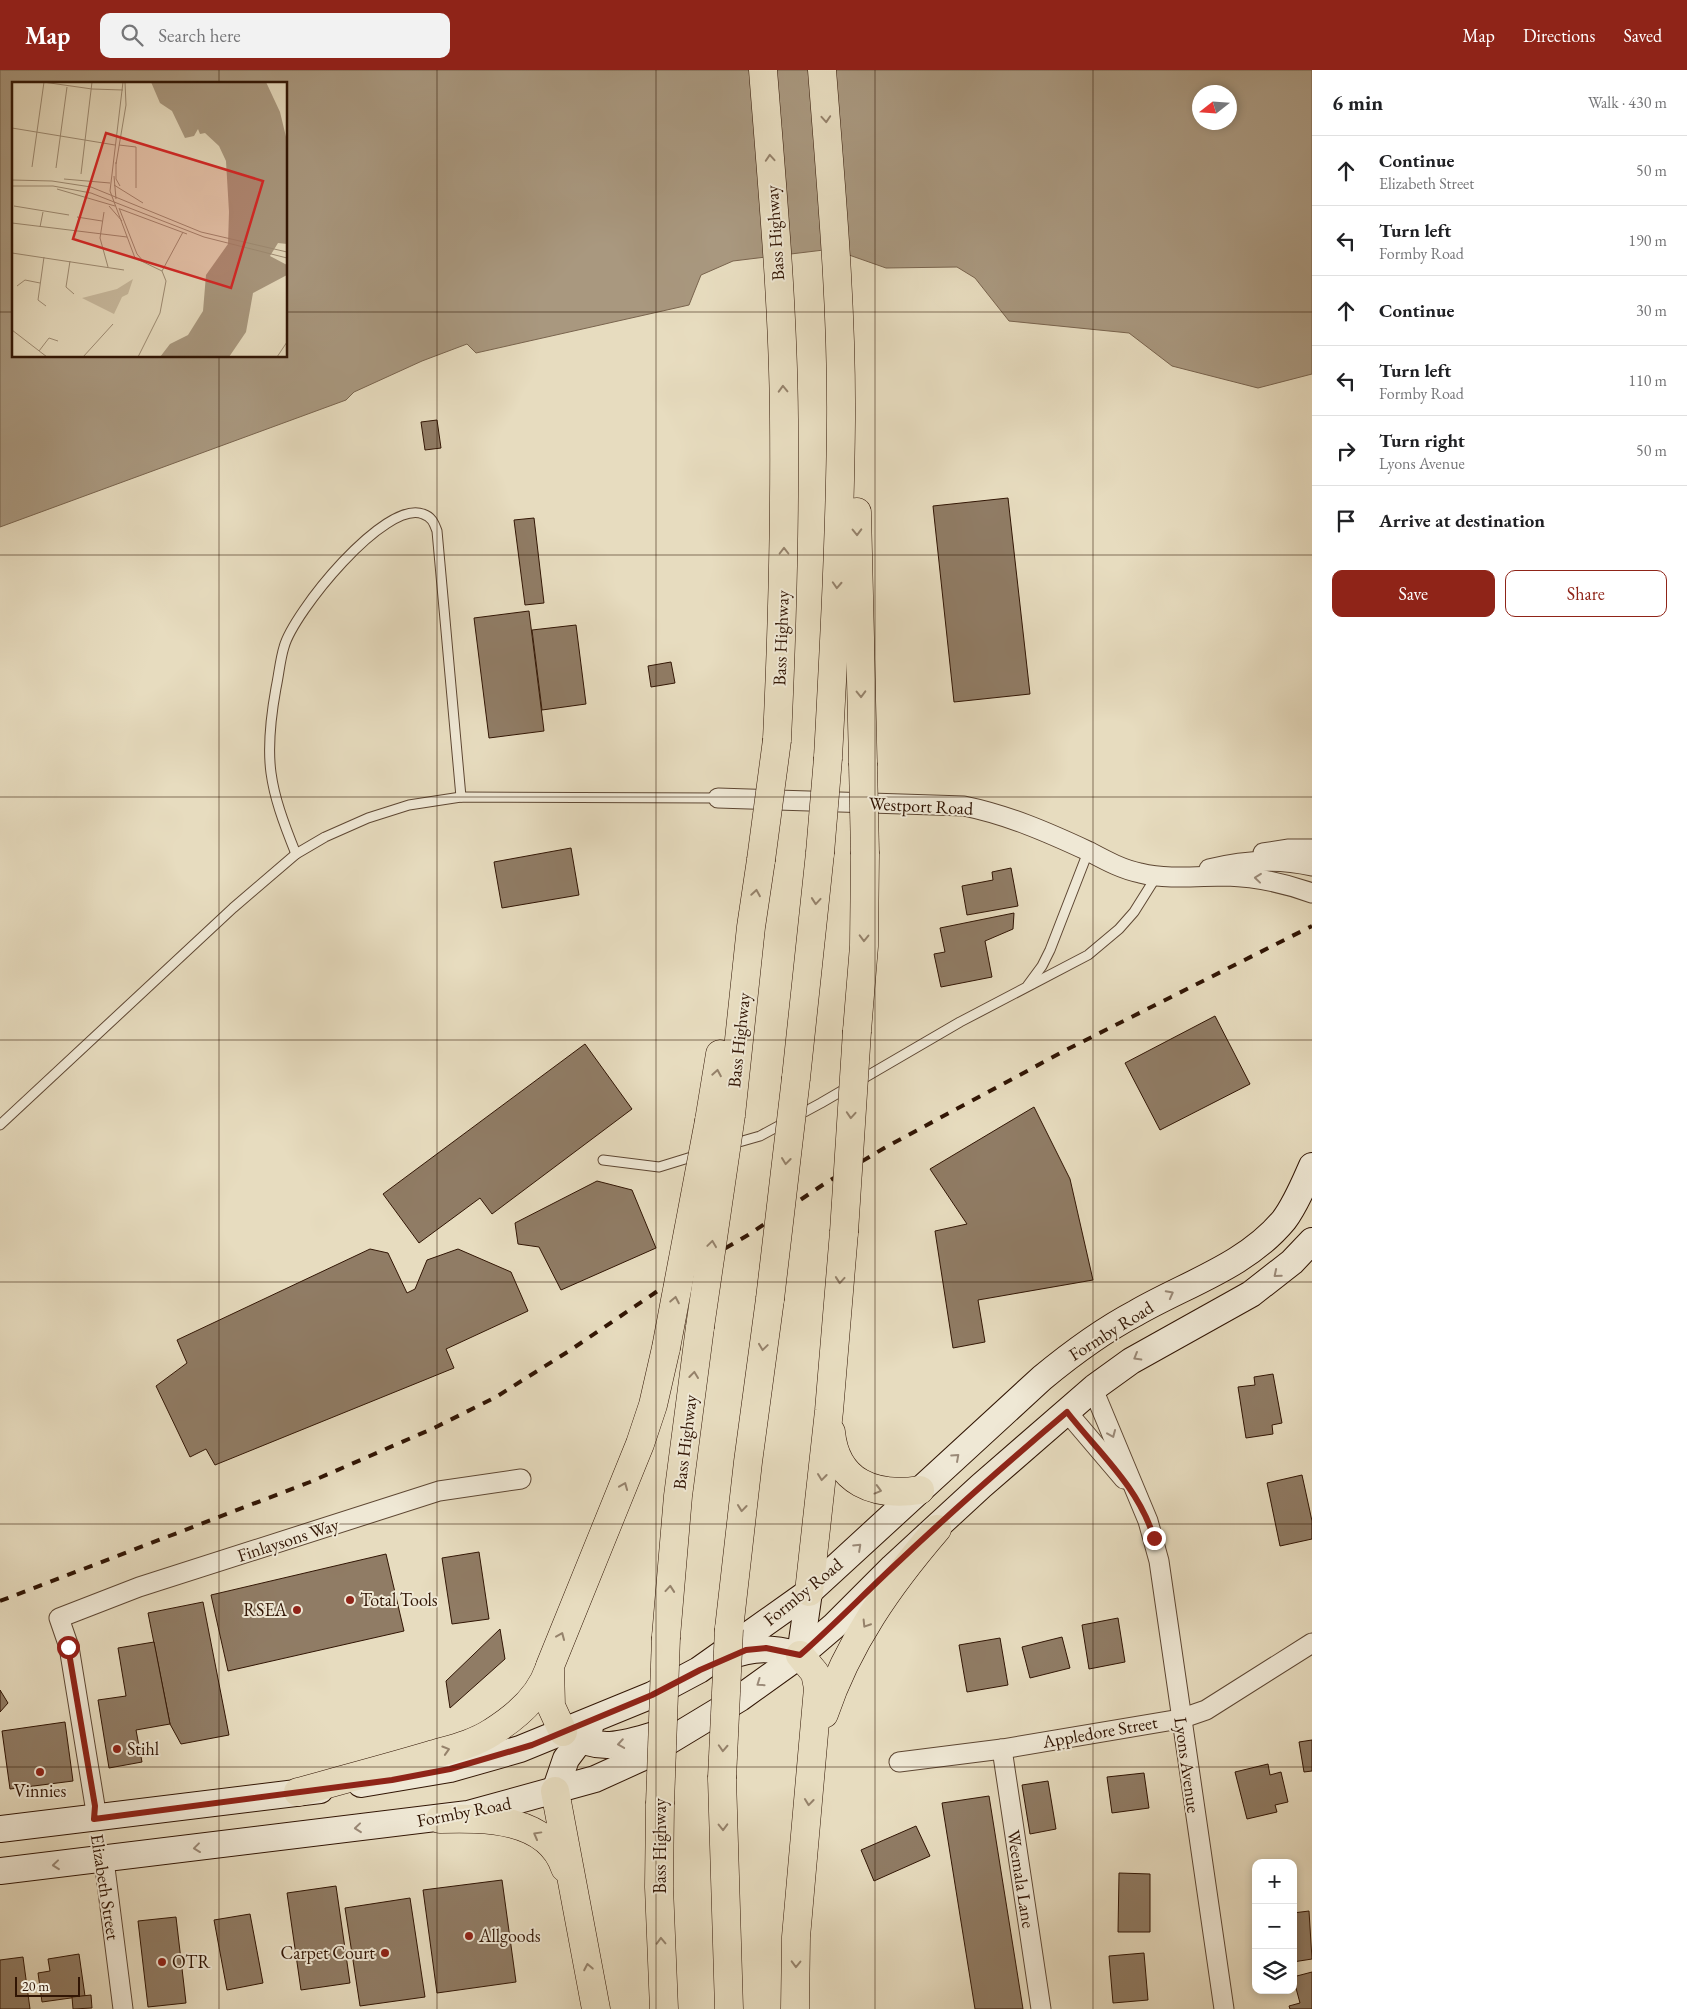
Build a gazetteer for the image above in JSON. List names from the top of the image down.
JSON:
{
  "streets": {
    "highway": ["Bass Highway"],
    "main road": ["Formby Road", "Elizabeth Street"],
    "street": [
      "Westport Road",
      "Finlaysons Way",
      "Appledore Street",
      "Lyons Avenue",
      "Weemala Lane"
    ]
  },
  "crossings": [
    ["Formby Road", "Lyons Avenue"],
    ["Formby Road", "Elizabeth Street"],
    ["Finlaysons Way", "Elizabeth Street"],
    ["Appledore Street", "Lyons Avenue"],
    ["Appledore Street", "Weemala Lane"]
  ],
  "places": [
    "Total Tools",
    "RSEA",
    "Stihl",
    "Vinnies",
    "Allgoods",
    "Carpet Court",
    "OTR"
  ],
  "scale_bar": "20 m",
  "north": "left",
  "page": {
    "header": "Map",
    "search": "Search here",
    "nav": ["Map", "Directions", "Saved"],
    "heading": ["6 min", "Walk · 430 m"],
    "list": [
      ["Continue", "Elizabeth Street", "50 m"],
      ["Turn left", "Formby Road", "190 m"],
      ["Continue", "30 m"],
      ["Turn left", "Formby Road", "110 m"],
      ["Turn right", "Lyons Avenue", "50 m"],
      "Arrive at destination"
    ],
    "buttons": ["Save", "Share"],
    "map_buttons": ["+", "−"],
    "scale": "20 m"
  }
}
